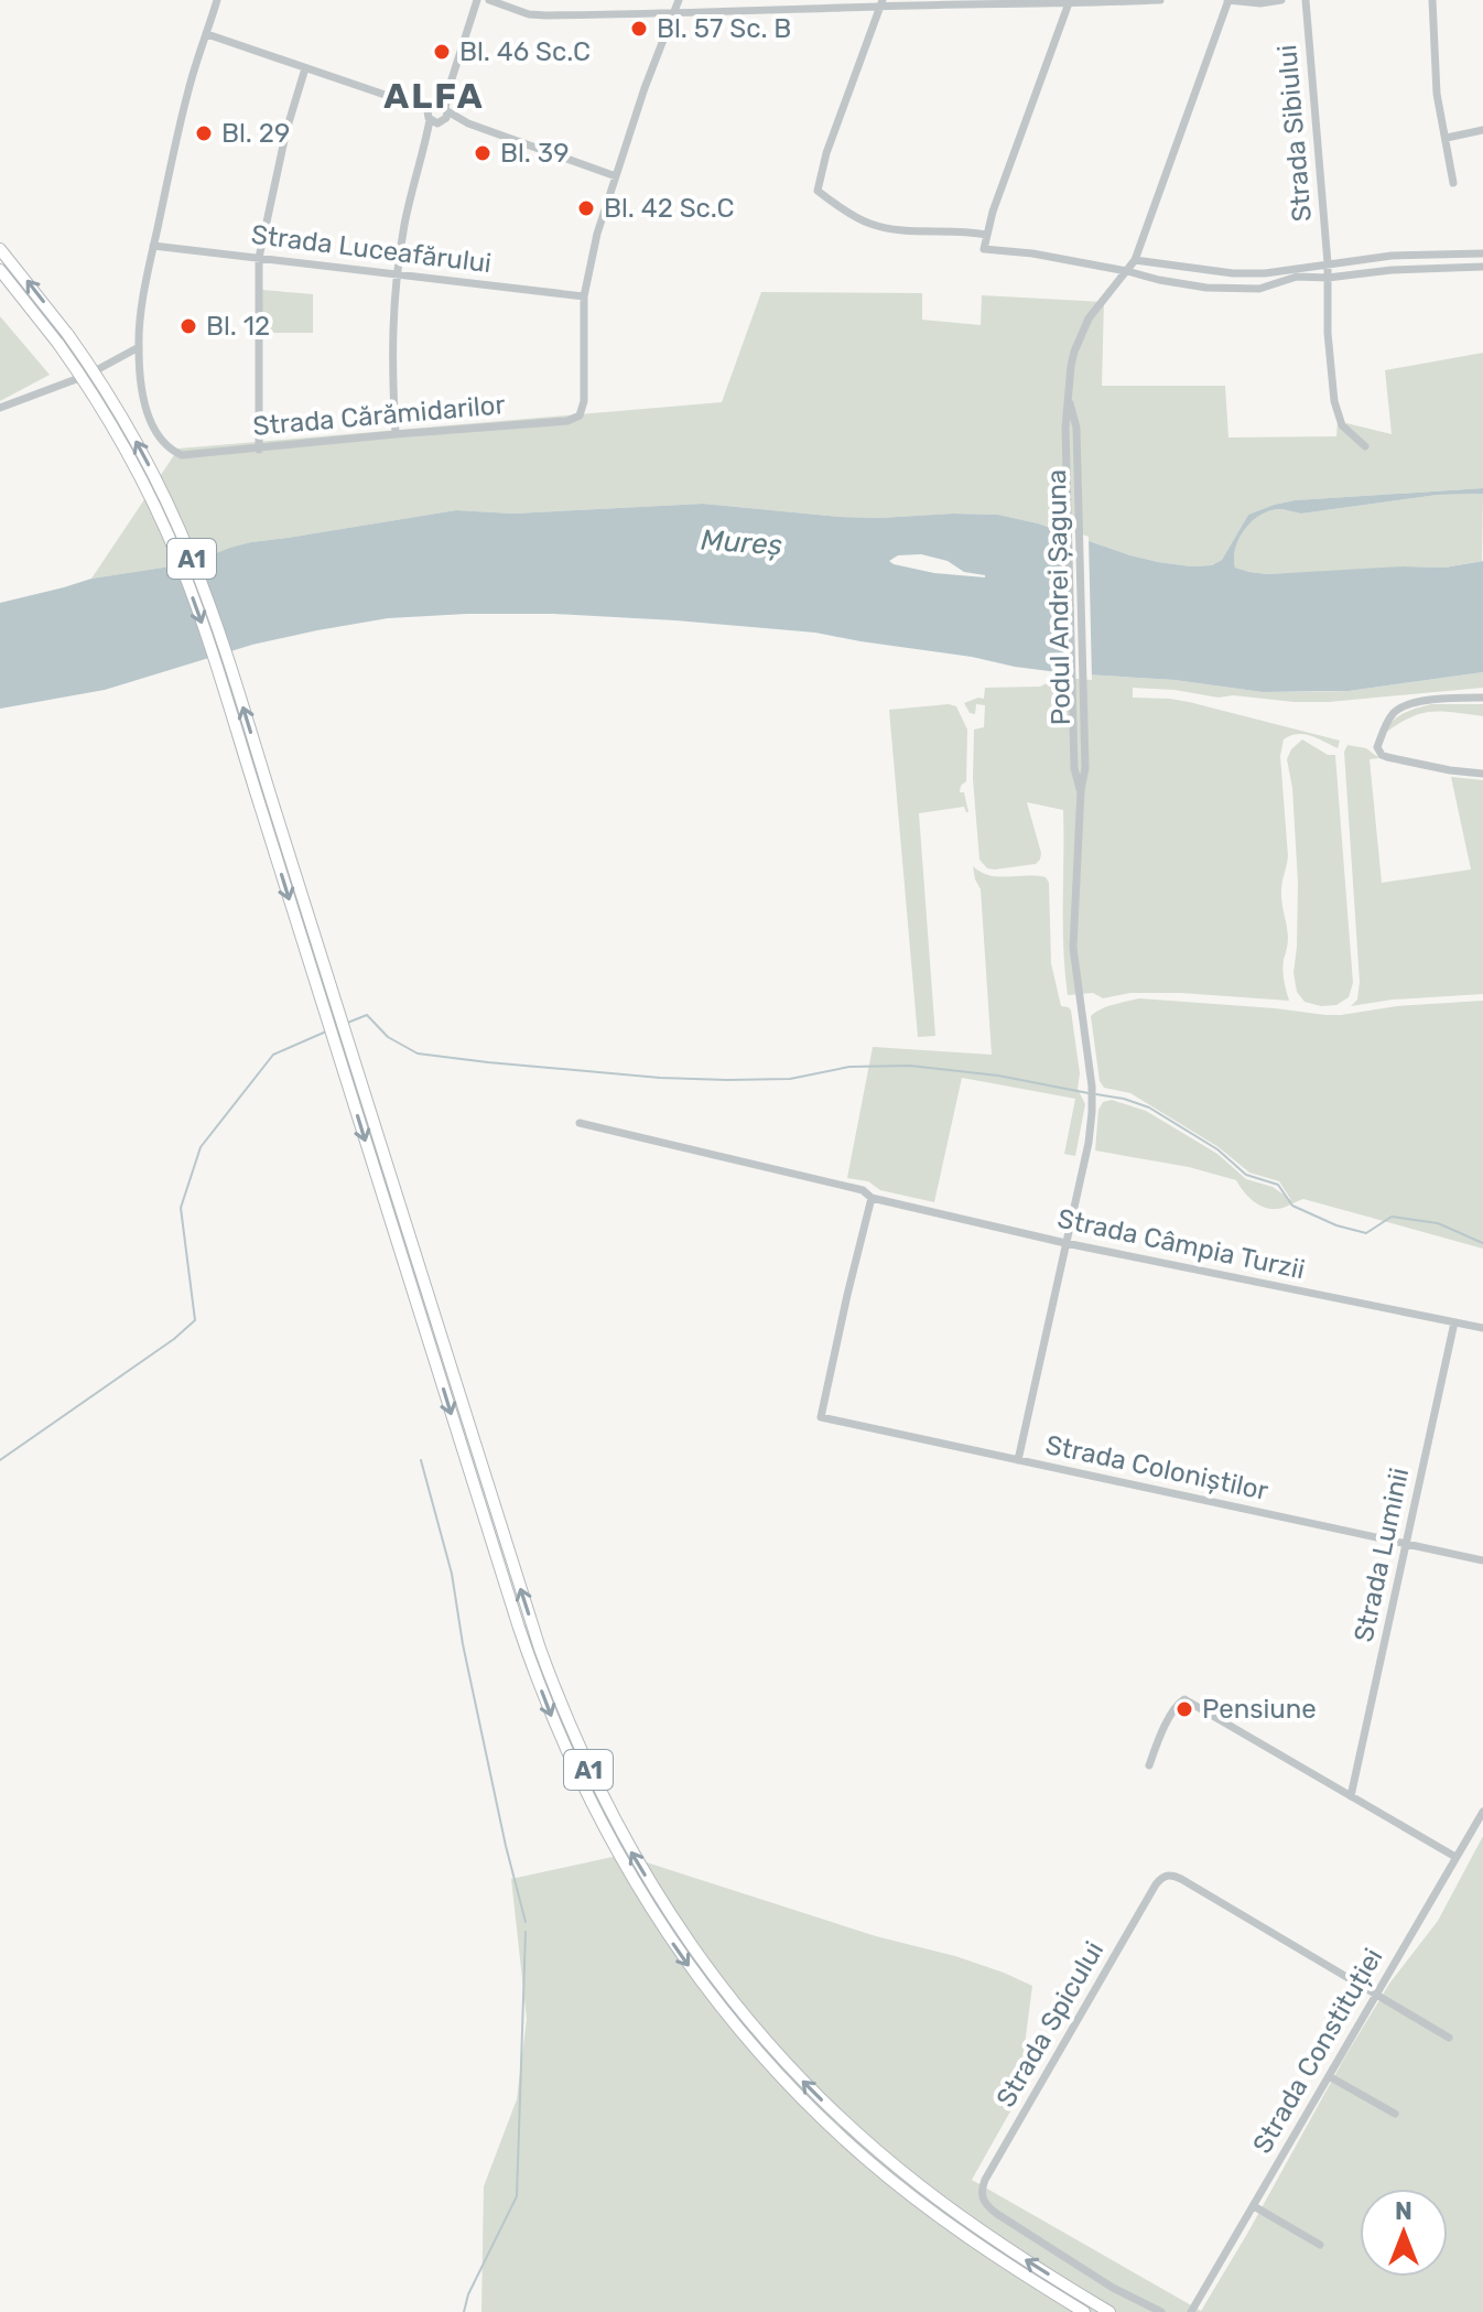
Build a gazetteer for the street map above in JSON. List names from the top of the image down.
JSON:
{
  "streets": {
    "highway": ["A1"],
    "street": [
      "Strada Sibiului",
      "Strada Luceafărului",
      "Strada Cărămidarilor",
      "Podul Andrei Șaguna",
      "Strada Câmpia Turzii",
      "Strada Coloniștilor",
      "Strada Luminii",
      "Strada Spicului",
      "Strada Constituției"
    ]
  },
  "crossings": [
    ["Strada Luceafărului", "Strada Cărămidarilor"],
    ["Podul Andrei Șaguna", "Strada Câmpia Turzii"],
    ["Podul Andrei Șaguna", "Strada Coloniștilor"],
    ["Strada Câmpia Turzii", "Strada Coloniștilor"],
    ["Strada Câmpia Turzii", "Strada Luminii"],
    ["Strada Coloniștilor", "Strada Luminii"],
    ["Strada Spicului", "Strada Constituției"]
  ],
  "districts": ["ALFA"],
  "water": ["Mureș"],
  "places": [
    "Bl. 57 Sc. B",
    "Bl. 46 Sc.C",
    "Bl. 29",
    "Bl. 39",
    "Bl. 42 Sc.C",
    "Bl. 12",
    "Pensiune"
  ],
  "north": "top"
}
